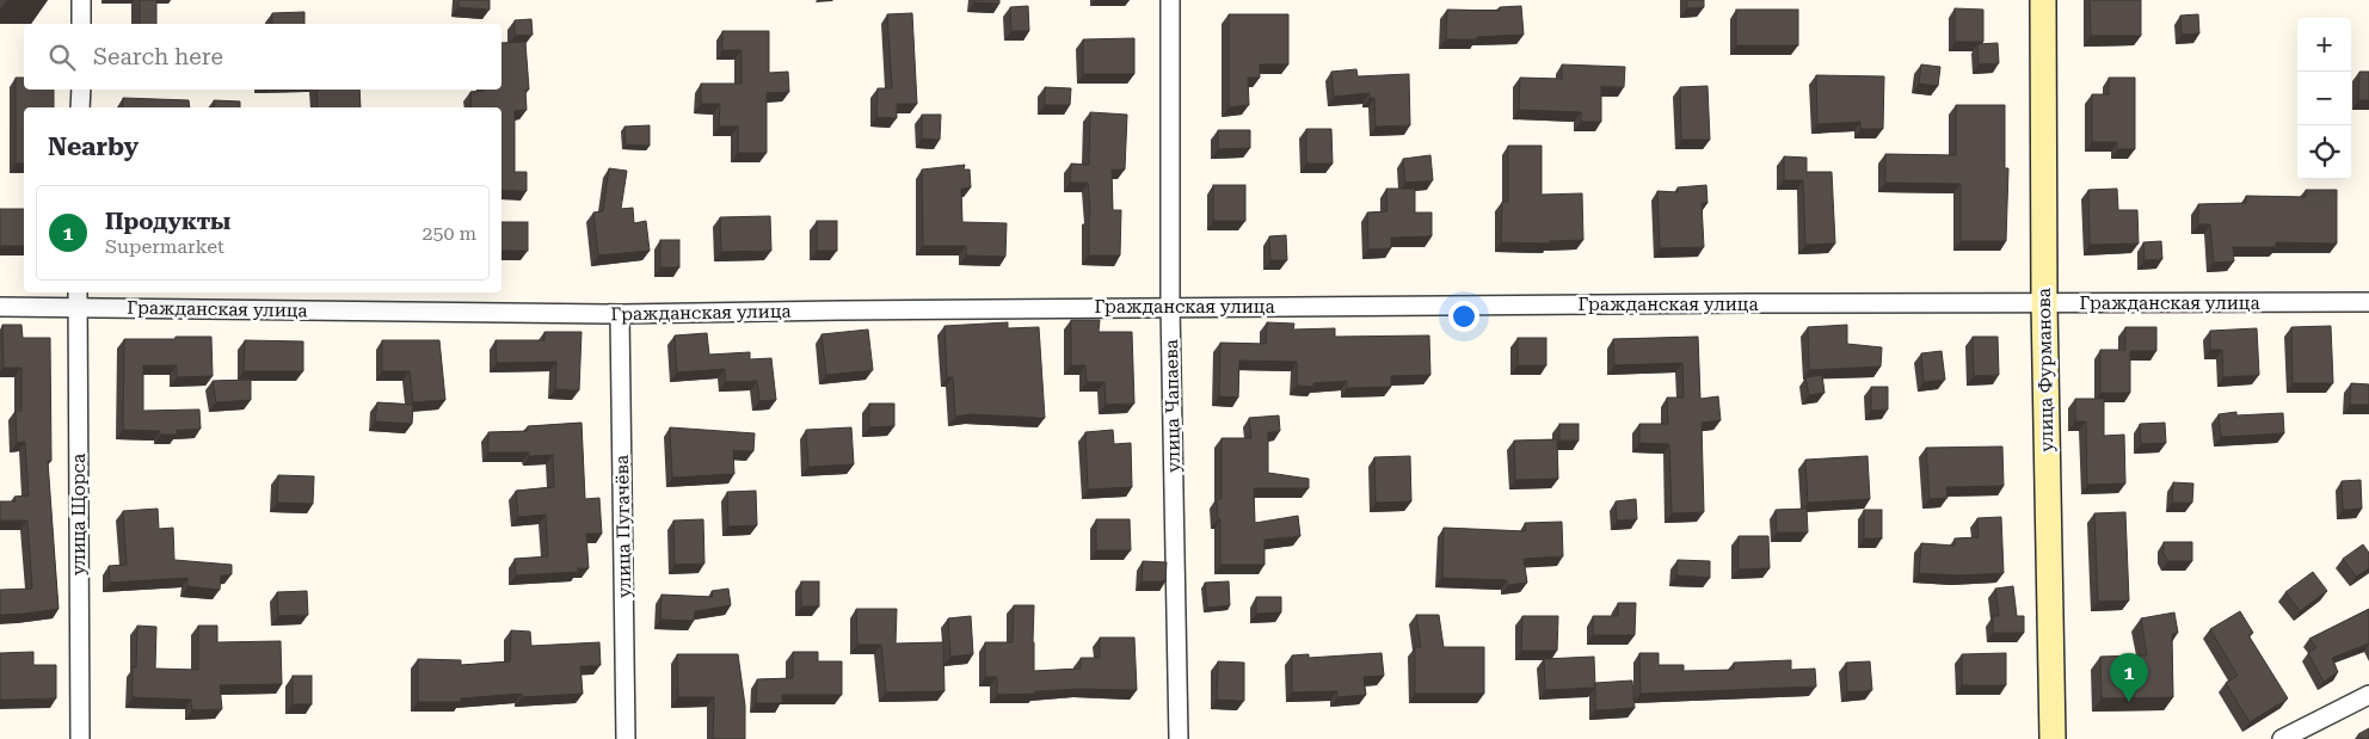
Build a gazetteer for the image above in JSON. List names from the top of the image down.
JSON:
{
  "streets": {
    "street": [
      "Гражданская улица",
      "улица Фурманова",
      "улица Чапаева",
      "улица Щорса",
      "улица Пугачёва"
    ]
  },
  "crossings": [
    ["Гражданская улица", "улица Фурманова"],
    ["Гражданская улица", "улица Чапаева"],
    ["Гражданская улица", "улица Щорса"],
    ["Гражданская улица", "улица Пугачёва"]
  ],
  "page": {
    "map_buttons": ["+", "−"],
    "search": "Search here",
    "heading": "Nearby",
    "list": [
      {
        "mark": "1",
        "name": "Продукты",
        "note": "Supermarket",
        "value": "250 m"
      }
    ],
    "pins": "1"
  }
}
